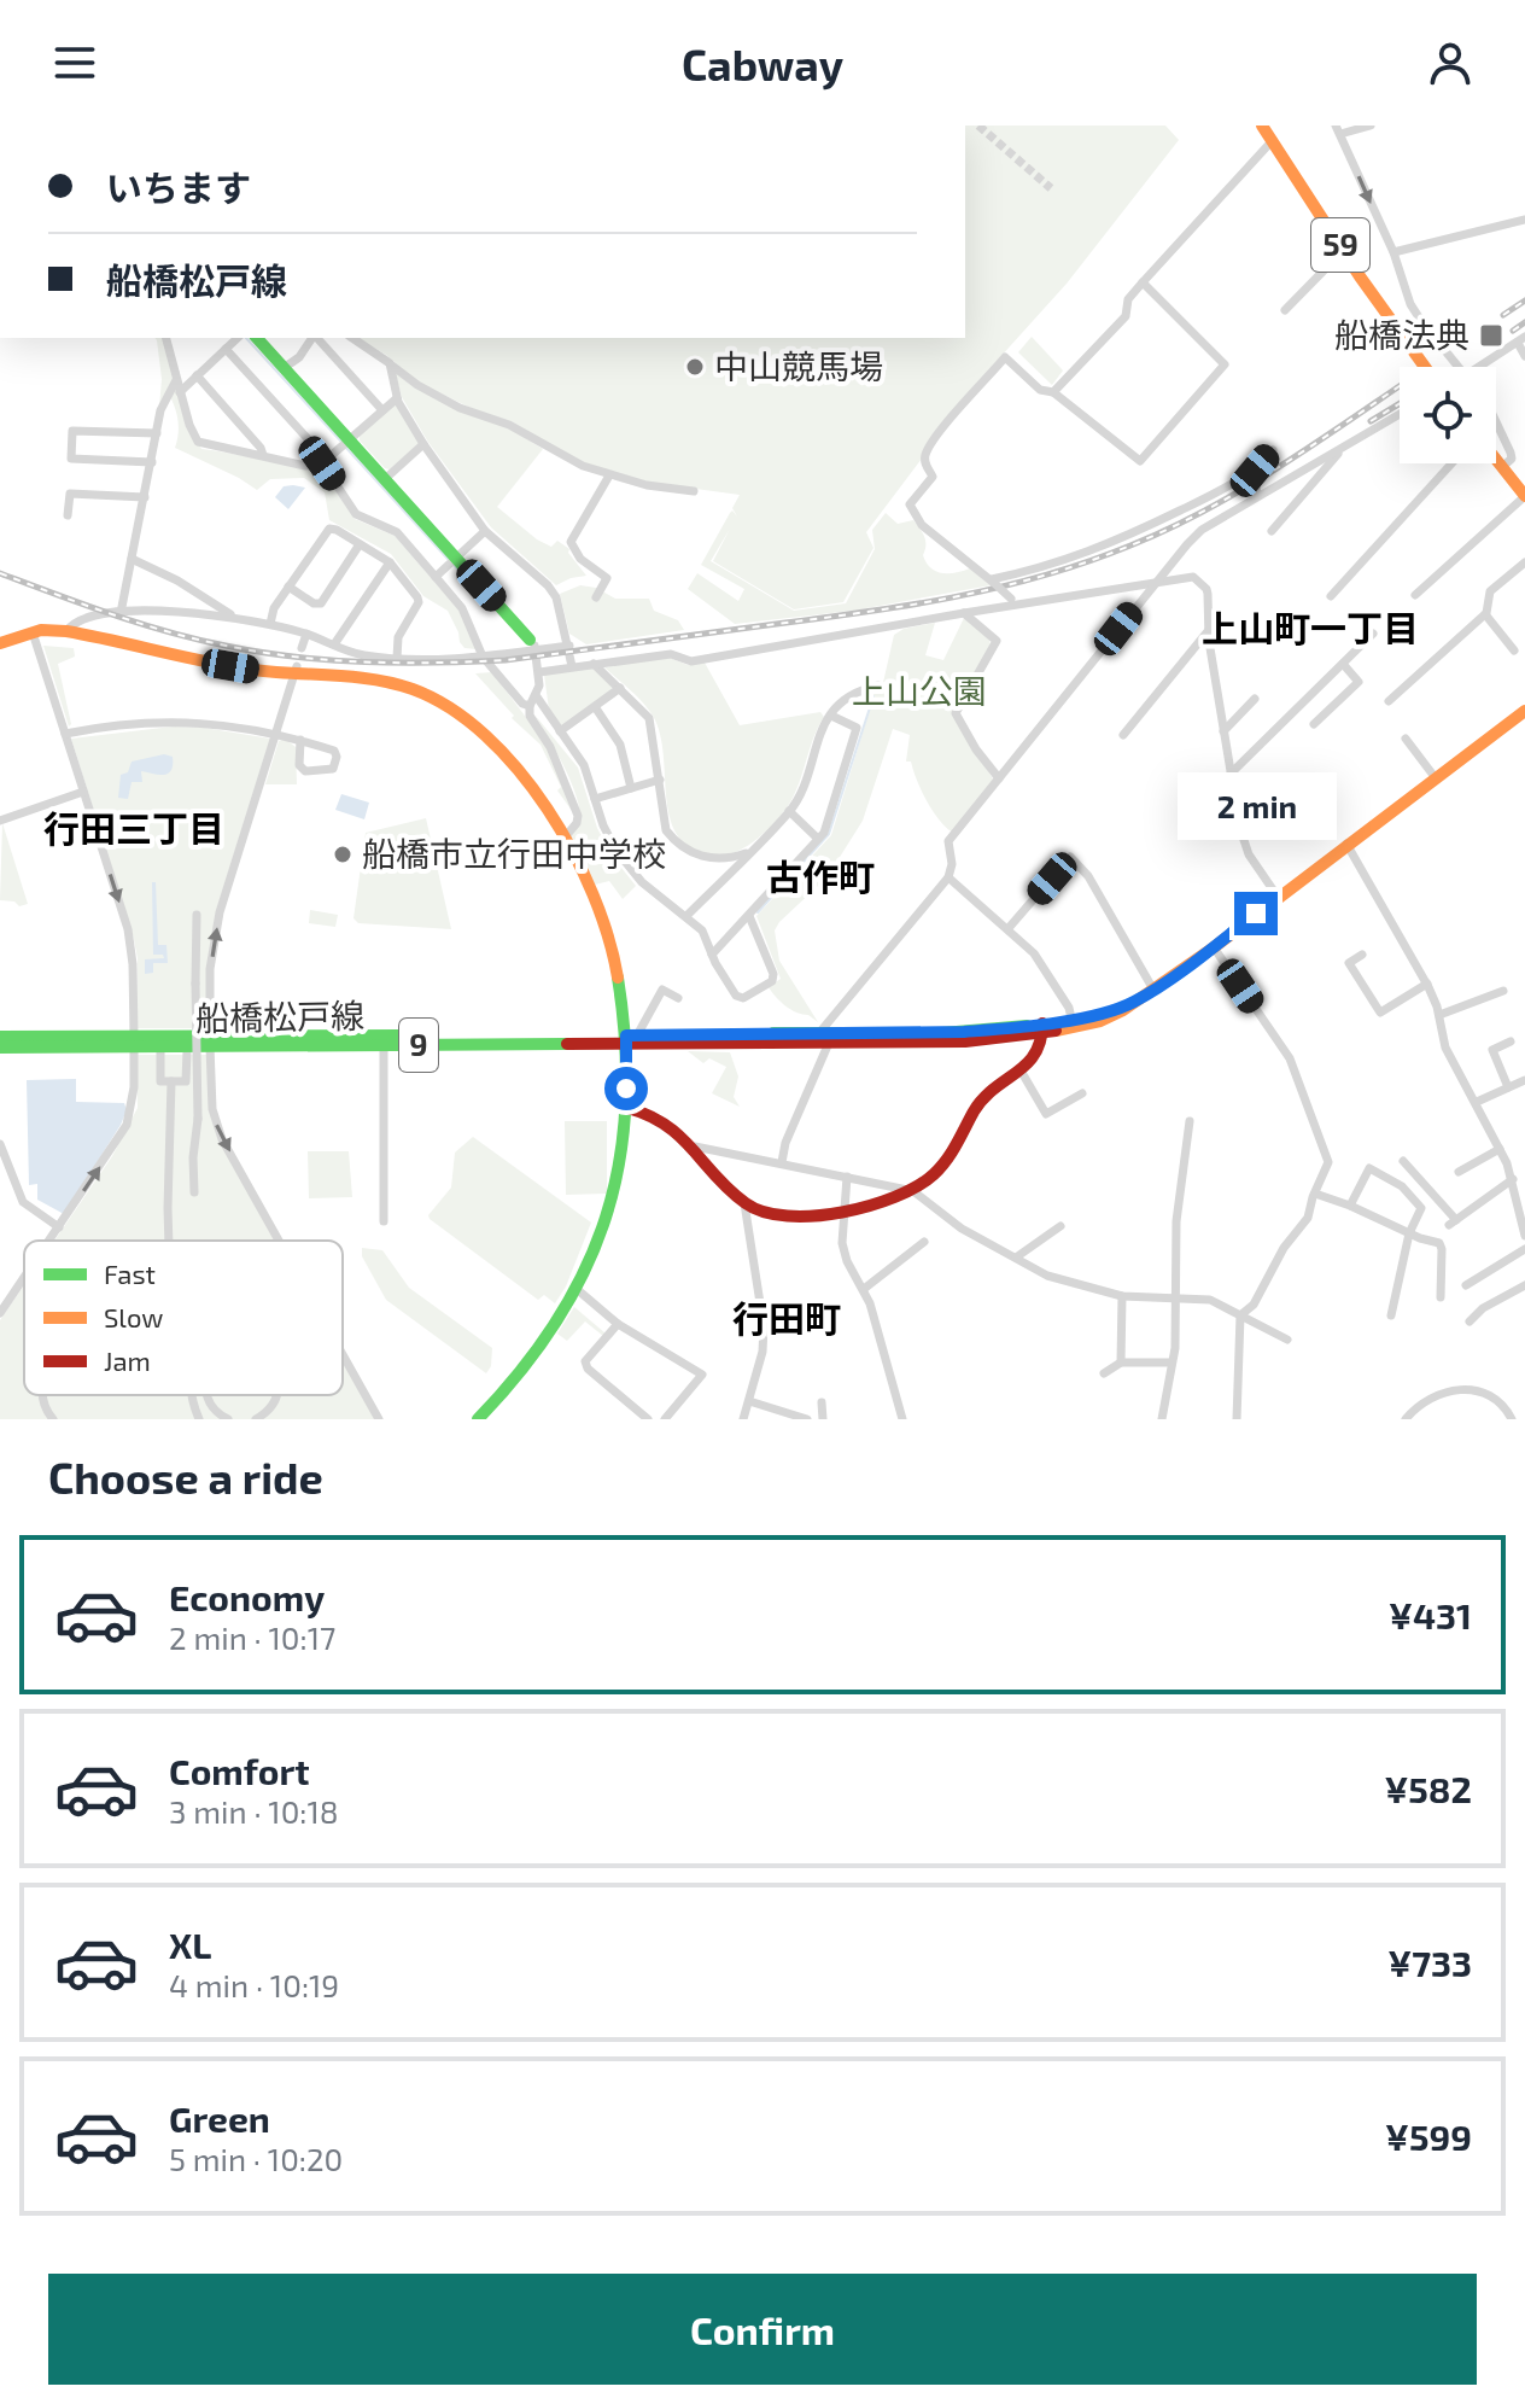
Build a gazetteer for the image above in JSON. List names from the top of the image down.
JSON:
{
  "streets": {
    "main road": ["59", "船橋松戸線", "9"]
  },
  "districts": [
    "上山町一丁目",
    "行田三丁目",
    "古作町",
    "行田町"
  ],
  "parks": ["上山公園"],
  "places": {
    "transit": ["船橋法典"],
    "other": ["中山競馬場", "船橋市立行田中学校"]
  },
  "legend": ["Fast", "Slow", "Jam"],
  "page": {
    "header": "Cabway",
    "banner": ["いちます", "船橋松戸線"],
    "bubble": "2 min",
    "heading": "Choose a ride",
    "list": [
      {
        "name": "Economy",
        "note": "2 min · 10:17",
        "value": "¥431"
      },
      {
        "name": "Comfort",
        "note": "3 min · 10:18",
        "value": "¥582"
      },
      {
        "name": "XL",
        "note": "4 min · 10:19",
        "value": "¥733"
      },
      {
        "name": "Green",
        "note": "5 min · 10:20",
        "value": "¥599"
      }
    ],
    "buttons": "Confirm"
  }
}
